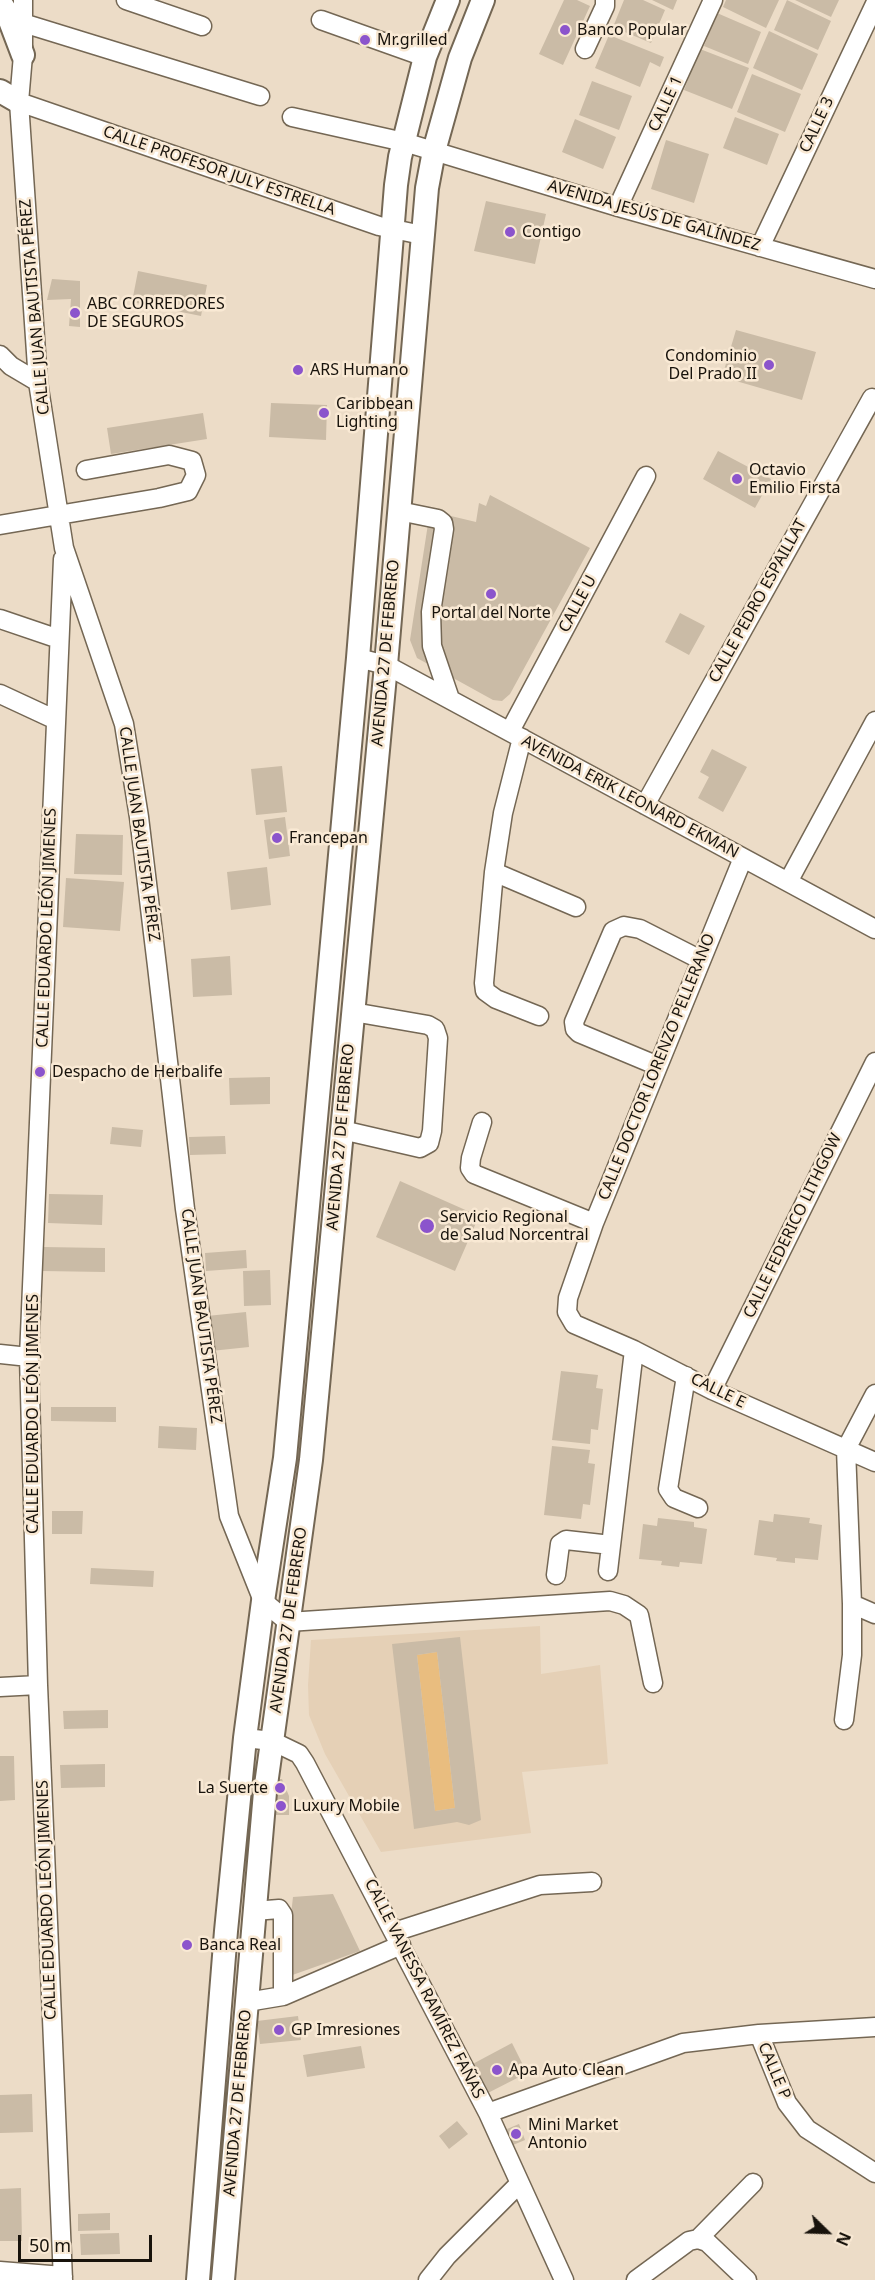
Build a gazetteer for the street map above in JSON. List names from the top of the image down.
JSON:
{
  "streets": {
    "main road": ["AVENIDA 27 DE FEBRERO"],
    "street": [
      "CALLE 1",
      "CALLE 3",
      "CALLE PROFESOR JULY ESTRELLA",
      "AVENIDA JESÚS DE GALÍNDEZ",
      "CALLE JUAN BAUTISTA PÉREZ",
      "CALLE PEDRO ESPAILLAT",
      "CALLE U",
      "AVENIDA ERIK LEONARD EKMAN",
      "CALLE EDUARDO LEÓN JIMENES",
      "CALLE DOCTOR LORENZO PELLERANO",
      "CALLE FEDERICO LITHGOW",
      "CALLE E",
      "CALLE VANESSA RAMÍREZ FAÑAS",
      "CALLE P"
    ]
  },
  "crossings": [
    ["CALLE 1", "AVENIDA JESÚS DE GALÍNDEZ"],
    ["CALLE 3", "AVENIDA JESÚS DE GALÍNDEZ"],
    ["CALLE PROFESOR JULY ESTRELLA", "CALLE JUAN BAUTISTA PÉREZ"],
    ["CALLE PROFESOR JULY ESTRELLA", "AVENIDA 27 DE FEBRERO"],
    ["AVENIDA JESÚS DE GALÍNDEZ", "AVENIDA 27 DE FEBRERO"],
    ["CALLE JUAN BAUTISTA PÉREZ", "AVENIDA 27 DE FEBRERO"],
    ["CALLE JUAN BAUTISTA PÉREZ", "CALLE EDUARDO LEÓN JIMENES"],
    ["CALLE PEDRO ESPAILLAT", "AVENIDA ERIK LEONARD EKMAN"],
    ["CALLE U", "AVENIDA ERIK LEONARD EKMAN"],
    ["AVENIDA 27 DE FEBRERO", "AVENIDA ERIK LEONARD EKMAN"],
    ["AVENIDA 27 DE FEBRERO", "CALLE VANESSA RAMÍREZ FAÑAS"],
    ["AVENIDA ERIK LEONARD EKMAN", "CALLE DOCTOR LORENZO PELLERANO"],
    ["CALLE DOCTOR LORENZO PELLERANO", "CALLE E"],
    ["CALLE FEDERICO LITHGOW", "CALLE E"]
  ],
  "places": [
    "Banco Popular",
    "Mr.grilled",
    "Contigo",
    "ABC CORREDORES DE SEGUROS",
    "Condominio Del Prado II",
    "ARS Humano",
    "Caribbean Lighting",
    "Octavio Emilio Firsta",
    "Portal del Norte",
    "Francepan",
    "Despacho de Herbalife",
    "Servicio Regional de Salud Norcentral",
    "La Suerte",
    "Luxury Mobile",
    "Banca Real",
    "GP Imresiones",
    "Apa Auto Clean",
    "Mini Market Antonio"
  ],
  "scale_bar": "50 m",
  "north": "bottom right"
}
